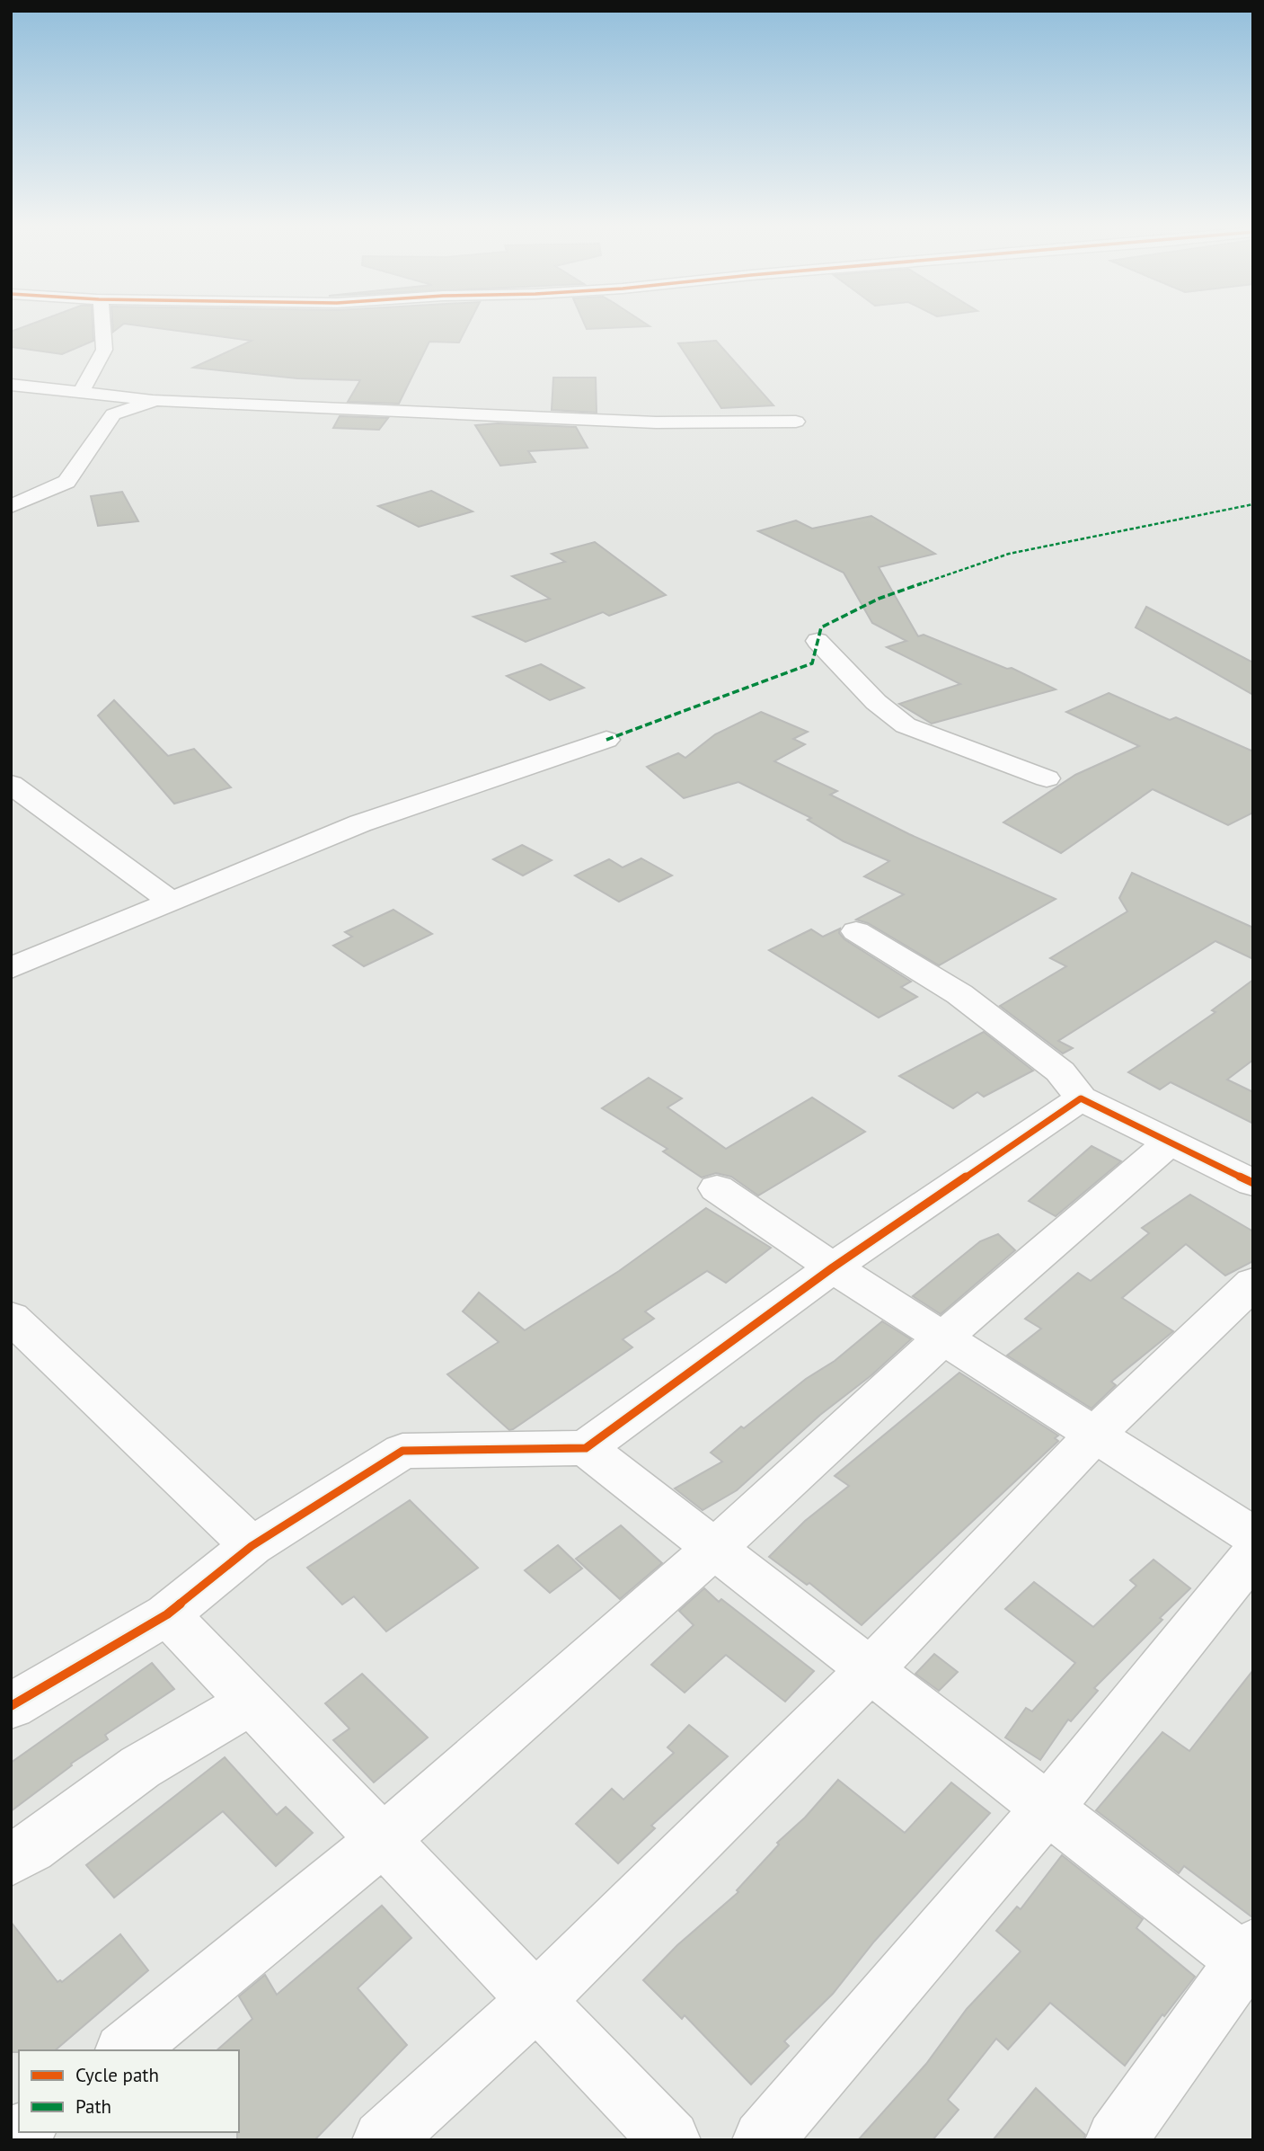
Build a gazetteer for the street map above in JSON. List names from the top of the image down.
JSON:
{
  "legend": ["Cycle path", "Path"]
}
